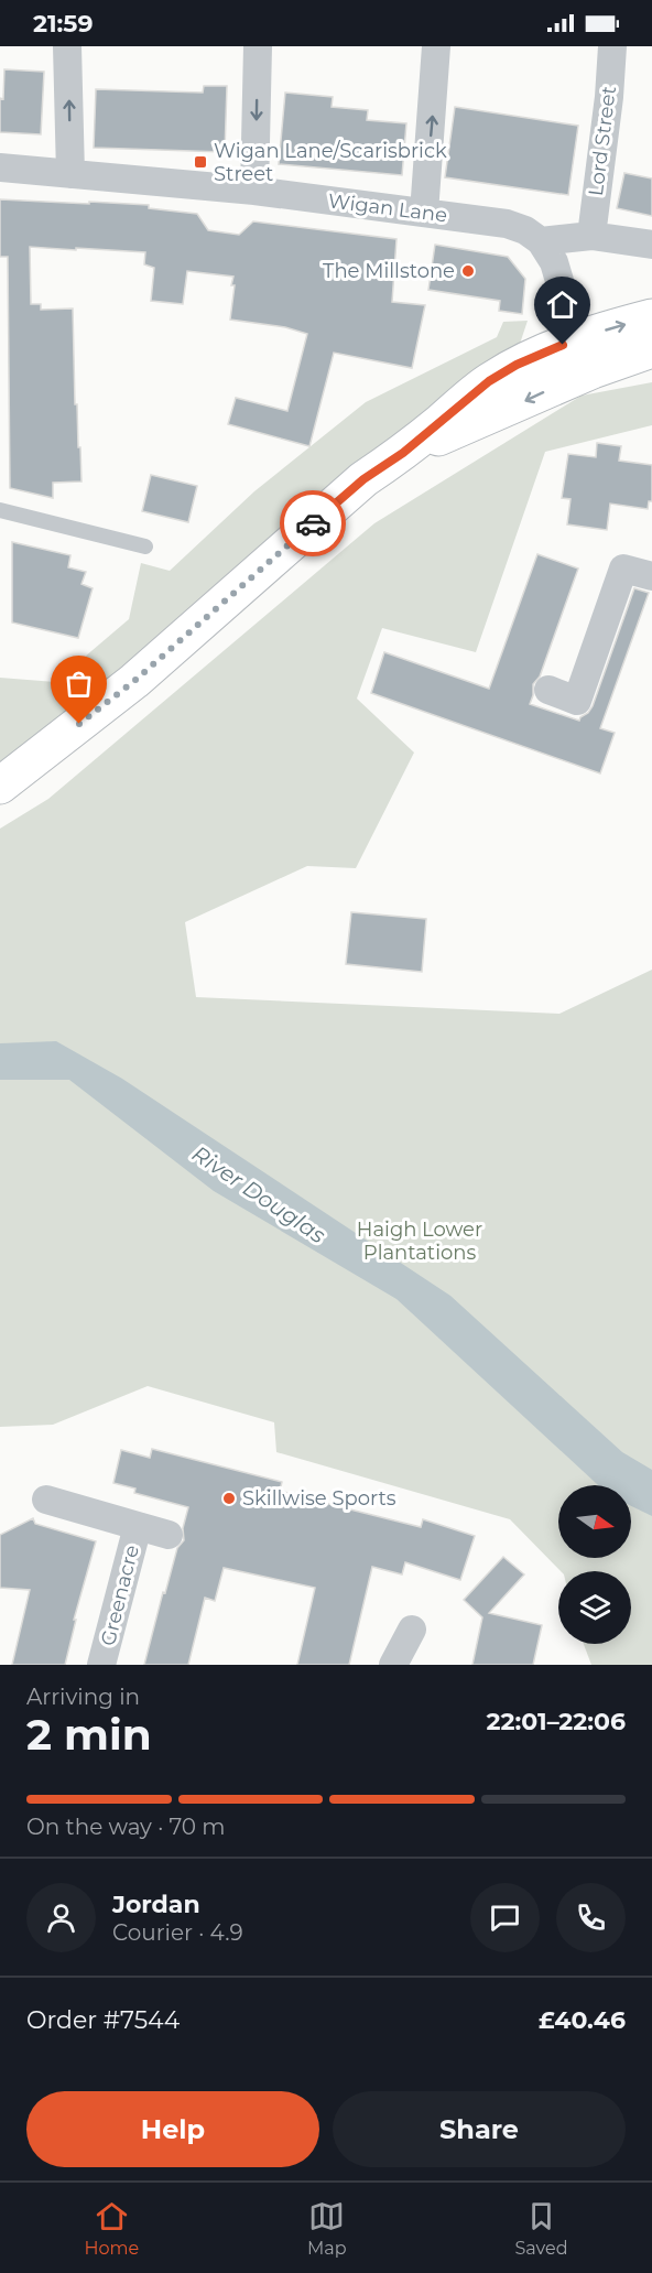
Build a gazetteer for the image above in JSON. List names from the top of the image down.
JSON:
{
  "streets": {
    "street": ["Lord Street", "Wigan Lane", "Greenacre"]
  },
  "water": ["River Douglas"],
  "parks": ["Haigh Lower Plantations"],
  "places": {
    "transit": ["Wigan Lane/Scarisbrick Street"],
    "other": ["The Millstone", "Skillwise Sports"]
  },
  "north": "right",
  "page": {
    "status": "21:59",
    "heading": ["2 min", "Arriving in", "22:01–22:06"],
    "panel": [
      "Jordan",
      "Courier · 4.9",
      "Order #7544",
      "£40.46"
    ],
    "bar": "On the way · 70 m",
    "buttons": ["Help", "Share"],
    "tabs": ["Home", "Map", "Saved"]
  }
}
